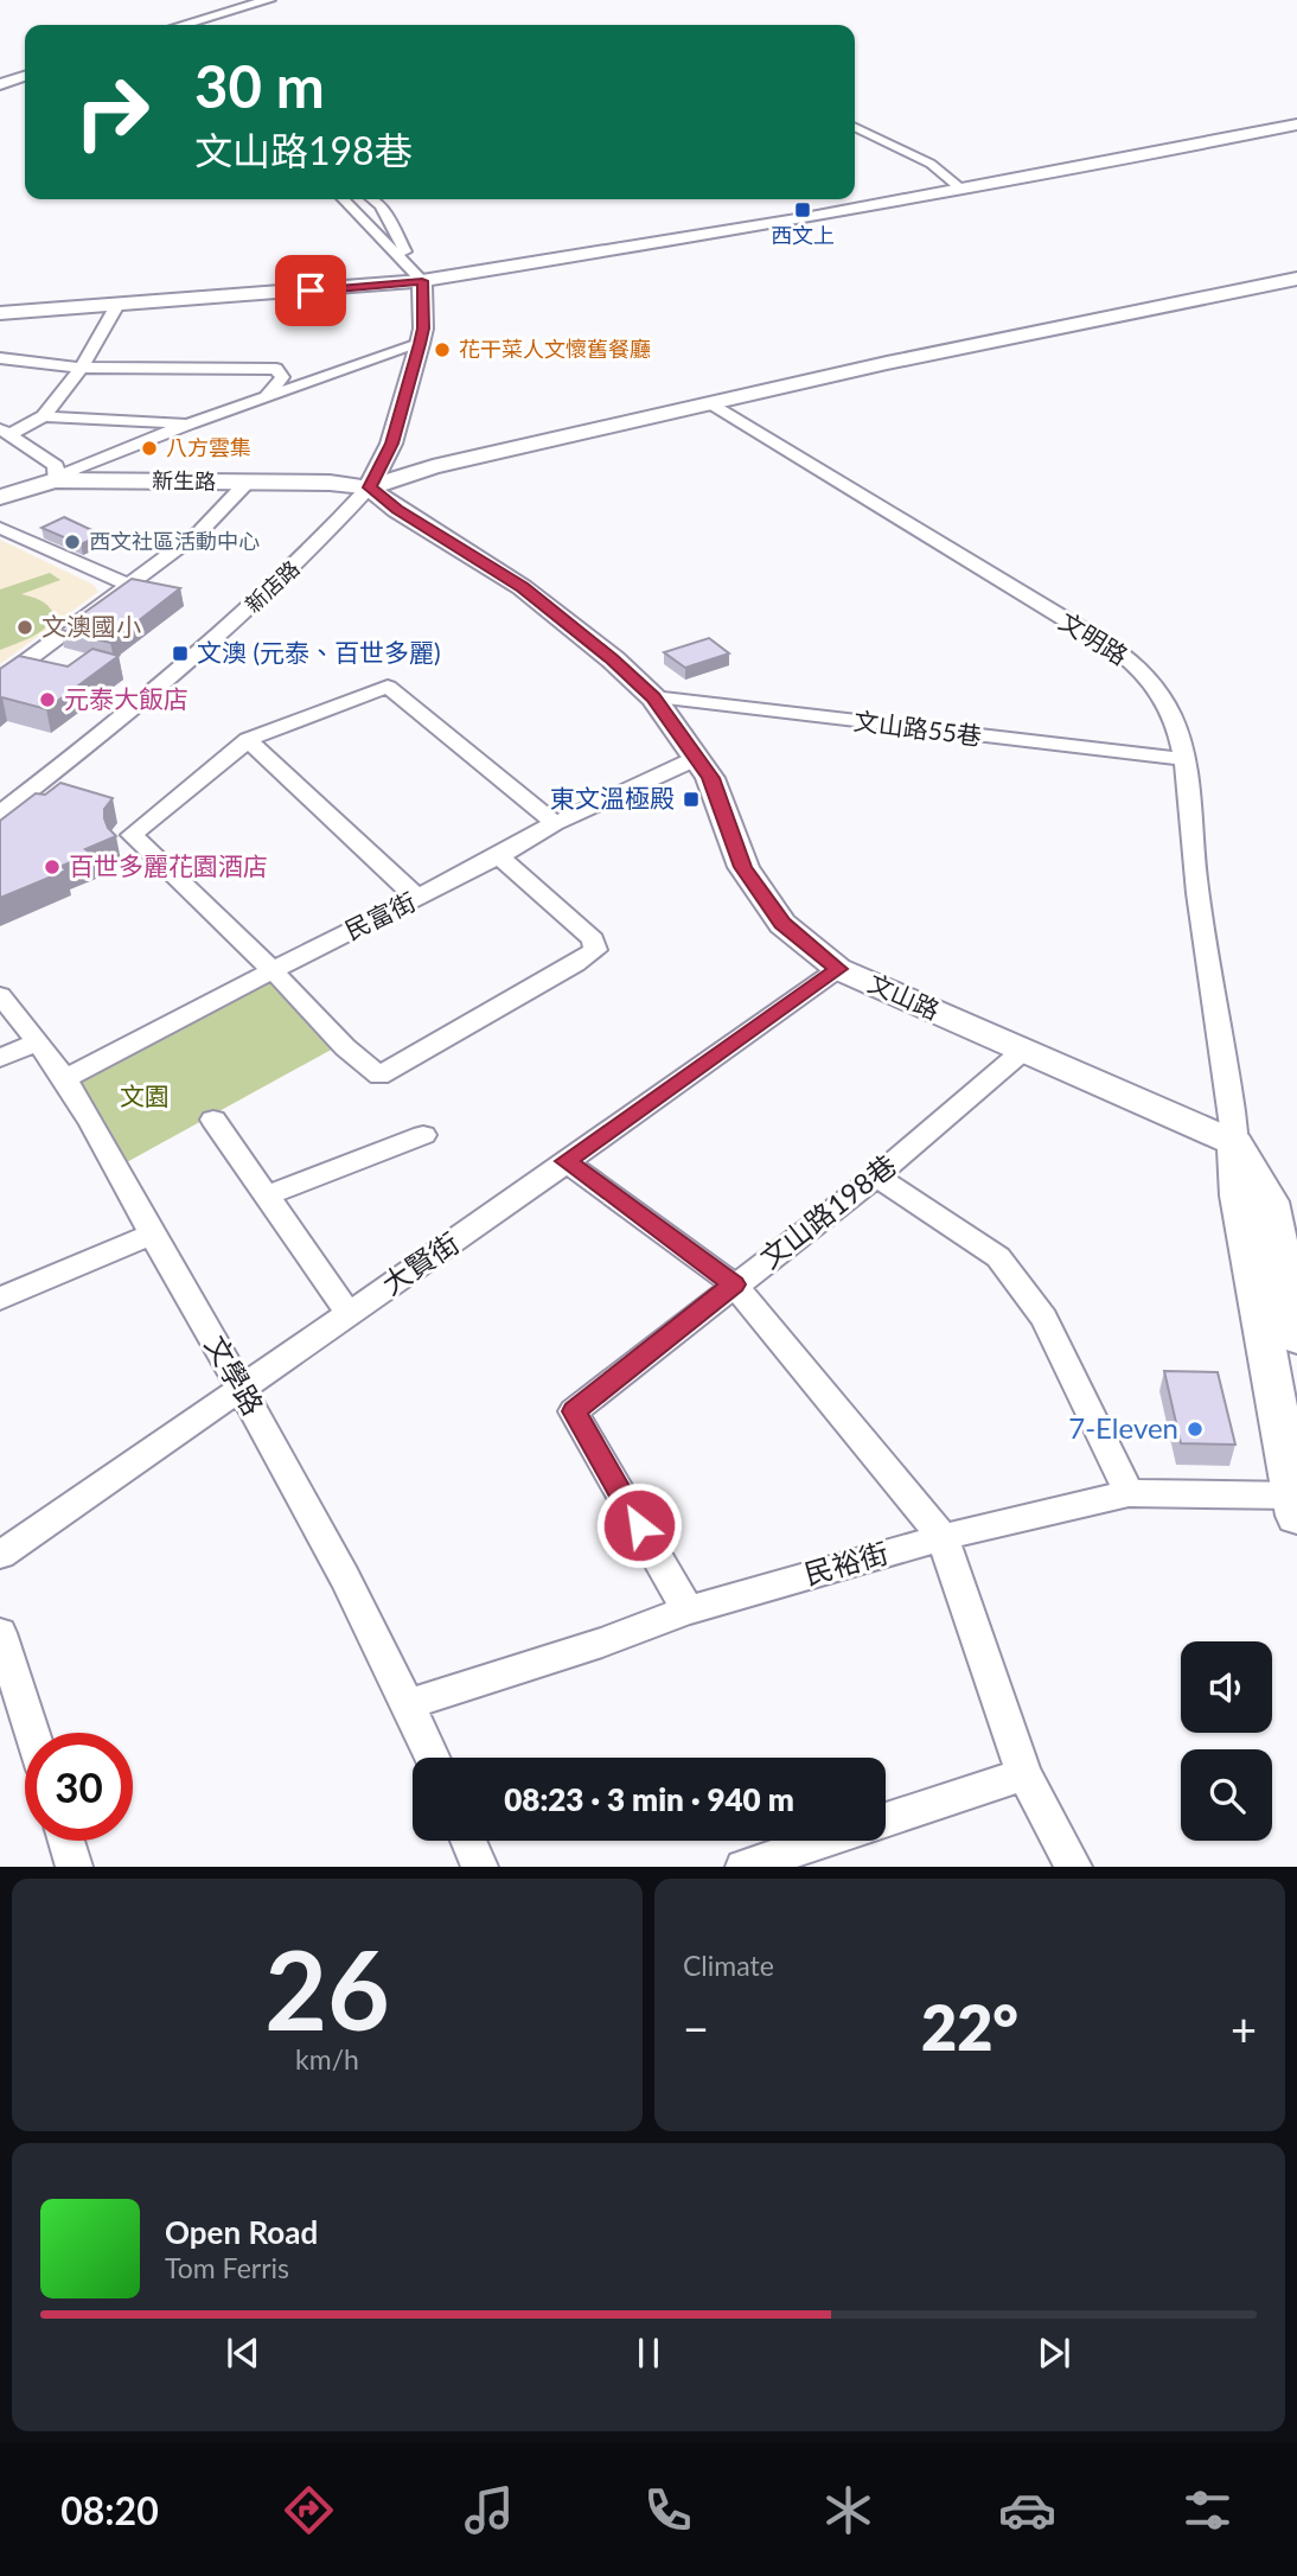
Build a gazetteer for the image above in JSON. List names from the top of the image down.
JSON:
{
  "streets": {
    "main road": ["新生路", "新店路", "文山路"],
    "street": [
      "文明路",
      "文山路55巷",
      "民富街",
      "文山路198巷",
      "大賢街",
      "文學路",
      "民裕街"
    ]
  },
  "crossings": [
    ["新生路", "新店路"],
    ["新生路", "文山路"],
    ["新店路", "文山路"],
    ["文明路", "文山路55巷"],
    ["文明路", "文山路"],
    ["文山路55巷", "文山路"],
    ["民富街", "文山路"],
    ["民富街", "文學路"],
    ["文山路", "文山路198巷"],
    ["文山路", "大賢街"],
    ["文山路198巷", "民裕街"],
    ["大賢街", "文學路"],
    ["文學路", "民裕街"]
  ],
  "parks": ["文園"],
  "places": {
    "transit": ["西文上", "文澳 (元泰、百世多麗)", "東文溫極殿"],
    "other": [
      "花干菜人文懷舊餐廳",
      "八方雲集",
      "西文社區活動中心",
      "文澳國小",
      "元泰大飯店",
      "百世多麗花園酒店",
      "7-Eleven"
    ]
  },
  "page": {
    "turn": ["30 m", "文山路198巷"],
    "limit": "30",
    "trip": "08:23 · 3 min · 940 m",
    "tile": [
      ["26", "km/h"],
      "Climate"
    ],
    "heat": ["−", "22°", "+"],
    "song": ["Open Road", "Tom Ferris"],
    "tabs": "08:20"
  }
}
